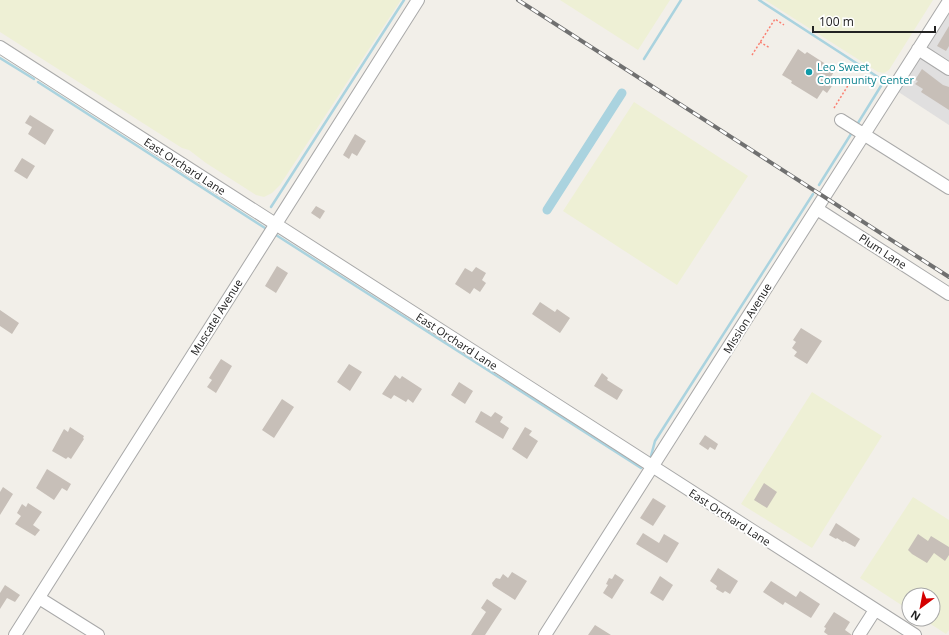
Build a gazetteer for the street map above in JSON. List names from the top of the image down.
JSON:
{
  "streets": {
    "street": [
      "East Orchard Lane",
      "Plum Lane",
      "Muscatel Avenue",
      "Mission Avenue"
    ]
  },
  "crossings": [
    ["East Orchard Lane", "Muscatel Avenue"],
    ["East Orchard Lane", "Mission Avenue"],
    ["Plum Lane", "Mission Avenue"]
  ],
  "places": ["Leo Sweet Community Center"],
  "scale_bar": "100 m",
  "north": "bottom left"
}
